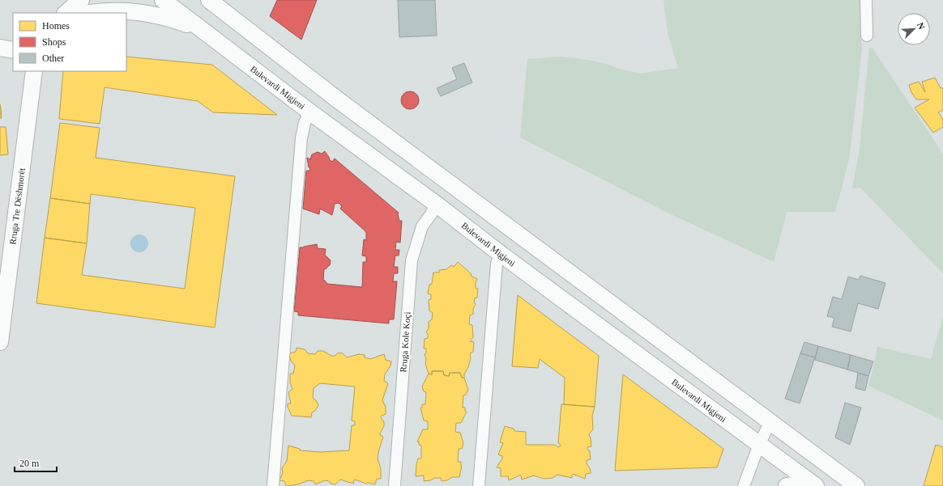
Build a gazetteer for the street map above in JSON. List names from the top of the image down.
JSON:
{
  "streets": {
    "main road": ["Bulevardi Migjeni", "Rruga Tre Dëshmorët"],
    "street": ["Rruga Kole Koçi"]
  },
  "crossings": [
    ["Bulevardi Migjeni", "Rruga Kole Koçi"]
  ],
  "legend": ["Homes", "Shops", "Other"],
  "scale_bar": "20 m",
  "north": "top right"
}
